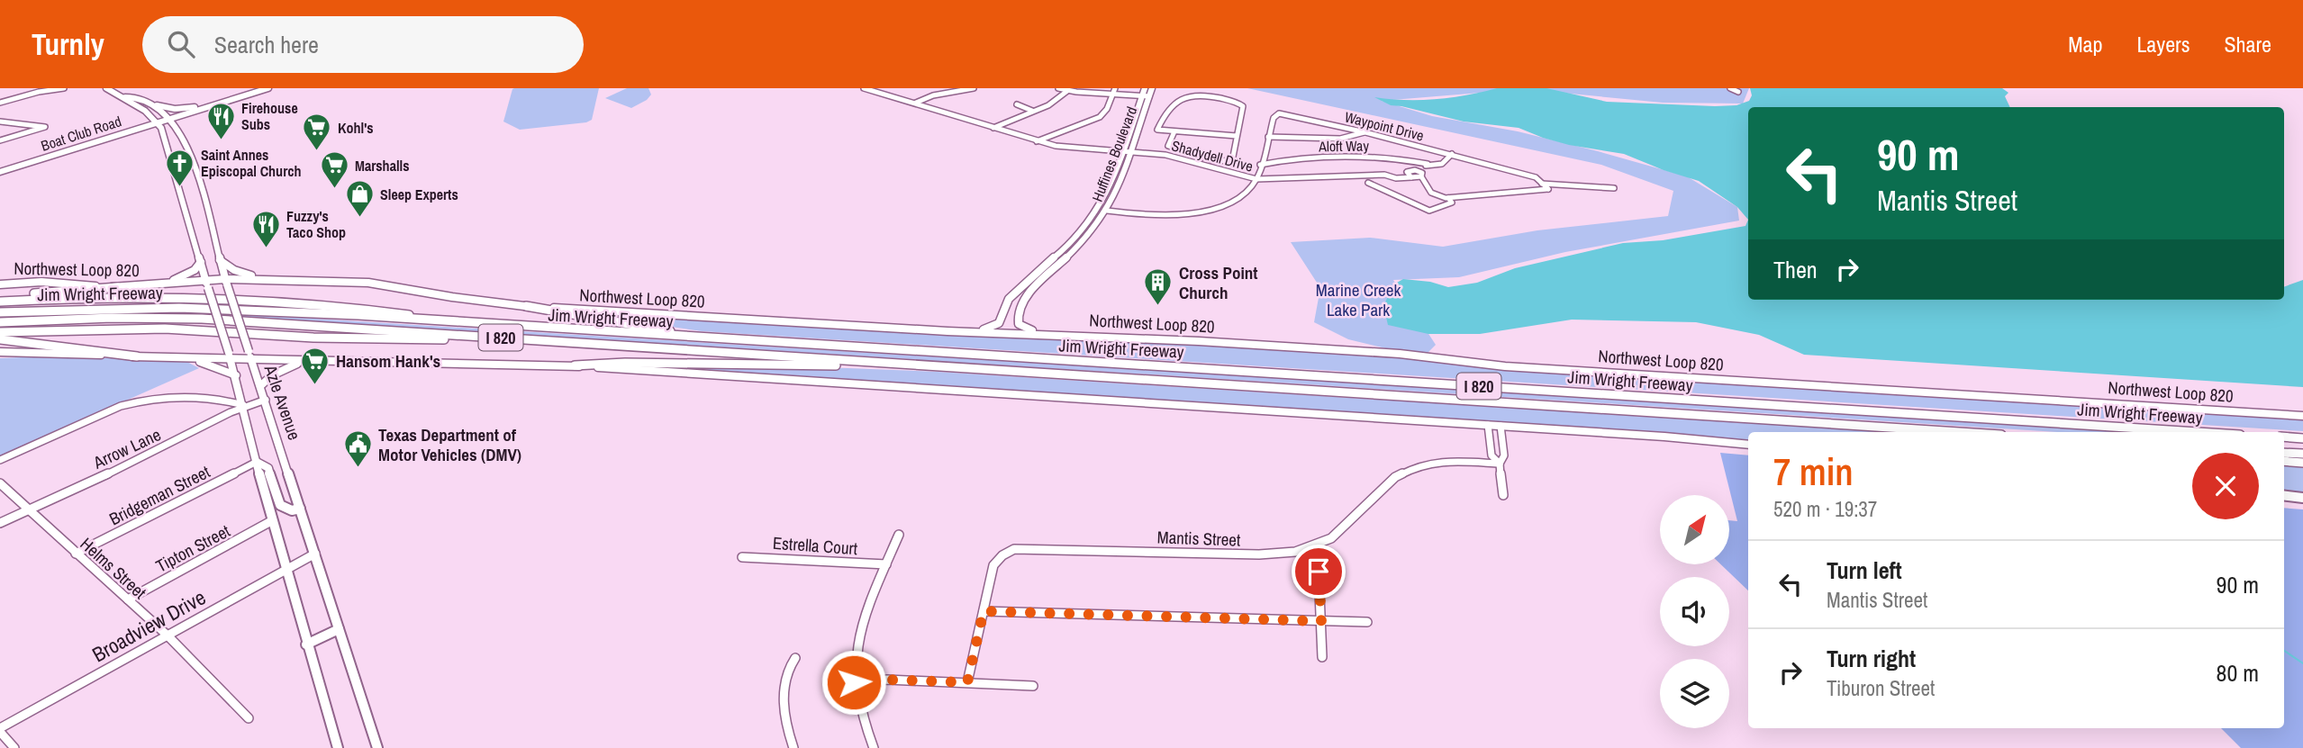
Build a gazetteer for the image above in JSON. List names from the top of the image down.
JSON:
{
  "streets": {
    "highway": ["Jim Wright Freeway", "I 820"],
    "main road": [
      "Boat Club Road",
      "Huffines Boulevard",
      "Northwest Loop 820",
      "Azle Avenue"
    ],
    "street": [
      "Waypoint Drive",
      "Aloft Way",
      "Shadydell Drive",
      "Arrow Lane",
      "Bridgeman Street",
      "Mantis Street",
      "Estrella Court",
      "Tipton Street",
      "Helms Street",
      "Broadview Drive"
    ]
  },
  "crossings": [
    ["Waypoint Drive", "Aloft Way"],
    ["Waypoint Drive", "Shadydell Drive"],
    ["Boat Club Road", "Azle Avenue"],
    ["Huffines Boulevard", "Shadydell Drive"],
    ["Huffines Boulevard", "Northwest Loop 820"],
    ["Northwest Loop 820", "Azle Avenue"],
    ["Azle Avenue", "Arrow Lane"],
    ["Azle Avenue", "Bridgeman Street"],
    ["Azle Avenue", "Tipton Street"],
    ["Azle Avenue", "Broadview Drive"],
    ["Arrow Lane", "Helms Street"],
    ["Bridgeman Street", "Helms Street"],
    ["Tipton Street", "Helms Street"],
    ["Helms Street", "Broadview Drive"]
  ],
  "parks": ["Marine Creek Lake Park"],
  "places": {
    "restaurant": ["Firehouse Subs", "Fuzzy's Taco Shop"],
    "supermarket": ["Kohl's", "Marshalls", "Hansom Hank's"],
    "church": ["Saint Annes Episcopal Church"],
    "shop": ["Sleep Experts"],
    "building": ["Cross Point Church"],
    "public building": ["Texas Department of Motor Vehicles (DMV)"]
  },
  "north": "top right",
  "page": {
    "header": "Turnly",
    "search": "Search here",
    "nav": ["Map", "Layers", "Share"],
    "turn": ["90 m", "Mantis Street"],
    "then": "Then",
    "heading": ["7 min", "520 m · 19:37"],
    "list": [
      {
        "name": "Turn left",
        "note": "Mantis Street",
        "value": "90 m"
      },
      {
        "name": "Turn right",
        "note": "Tiburon Street",
        "value": "80 m"
      }
    ]
  }
}
